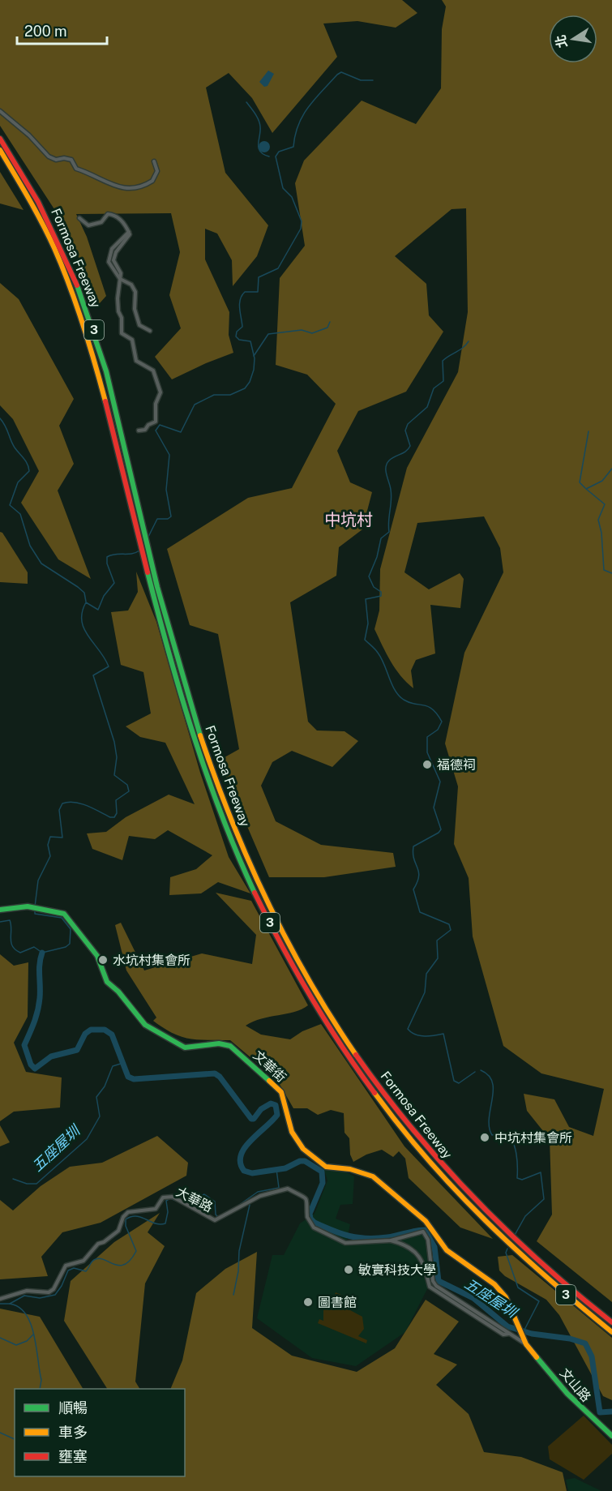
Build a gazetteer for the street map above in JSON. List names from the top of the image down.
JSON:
{
  "streets": {
    "main road": [
      "Formosa Freeway",
      "3",
      "文華街",
      "文山路"
    ],
    "street": ["大華路"]
  },
  "crossings": [
    ["文華街", "大華路"],
    ["文華街", "文山路"],
    ["大華路", "文山路"]
  ],
  "districts": ["中坑村"],
  "water": ["五座屋圳"],
  "places": [
    "福德祠",
    "水坑村集會所",
    "中坑村集會所",
    "敏實科技大學",
    "圖書館"
  ],
  "legend": ["順暢", "車多", "壅塞"],
  "scale_bar": "200 m",
  "north": "left"
}
